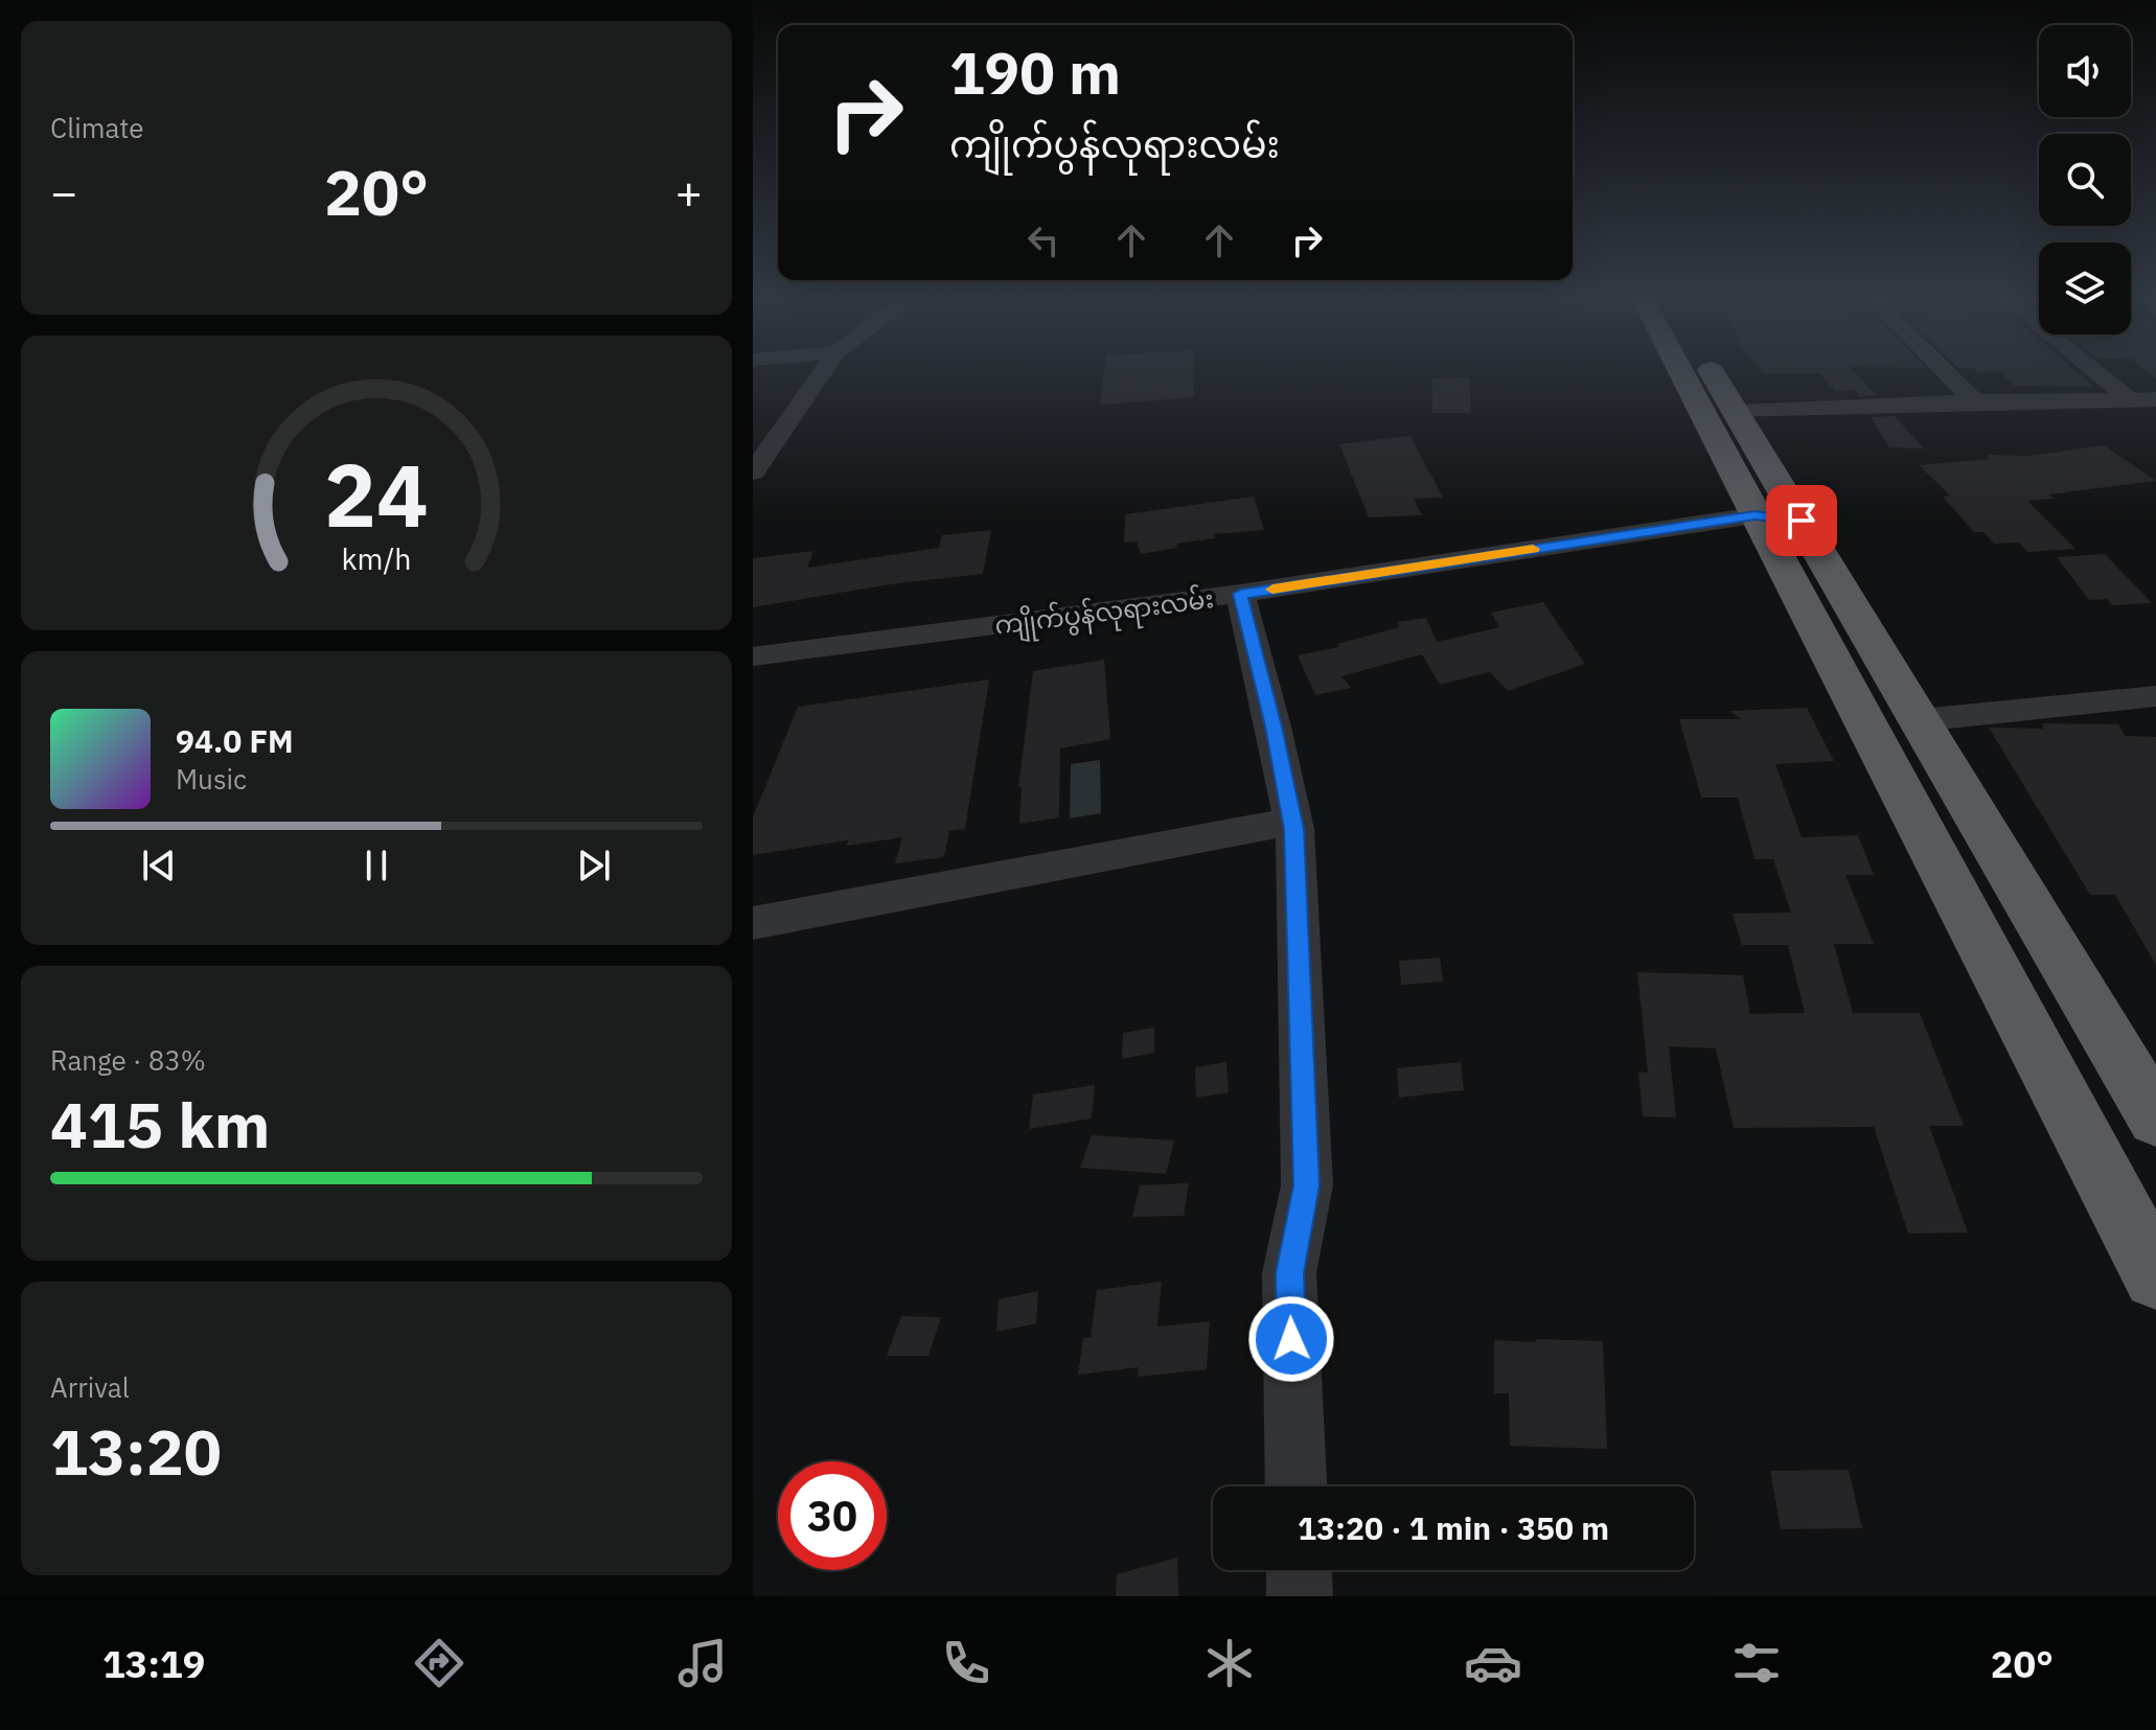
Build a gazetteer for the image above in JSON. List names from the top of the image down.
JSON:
{
  "streets": {
    "street": ["ကျိုက်ပွန်လုရားလမ်း"]
  },
  "page": {
    "tile": [
      "Climate",
      ["Range · 83%", "415 km"],
      ["Arrival", "13:20"]
    ],
    "turn": ["190 m", "ကျိုက်ပွန်လုရားလမ်း"],
    "heat": ["−", "20°", "+"],
    "song": ["94.0 FM", "Music"],
    "limit": "30",
    "trip": "13:20 · 1 min · 350 m",
    "tabs": ["13:19", "20°"],
    "gauge": ["24", "km/h"]
  }
}
